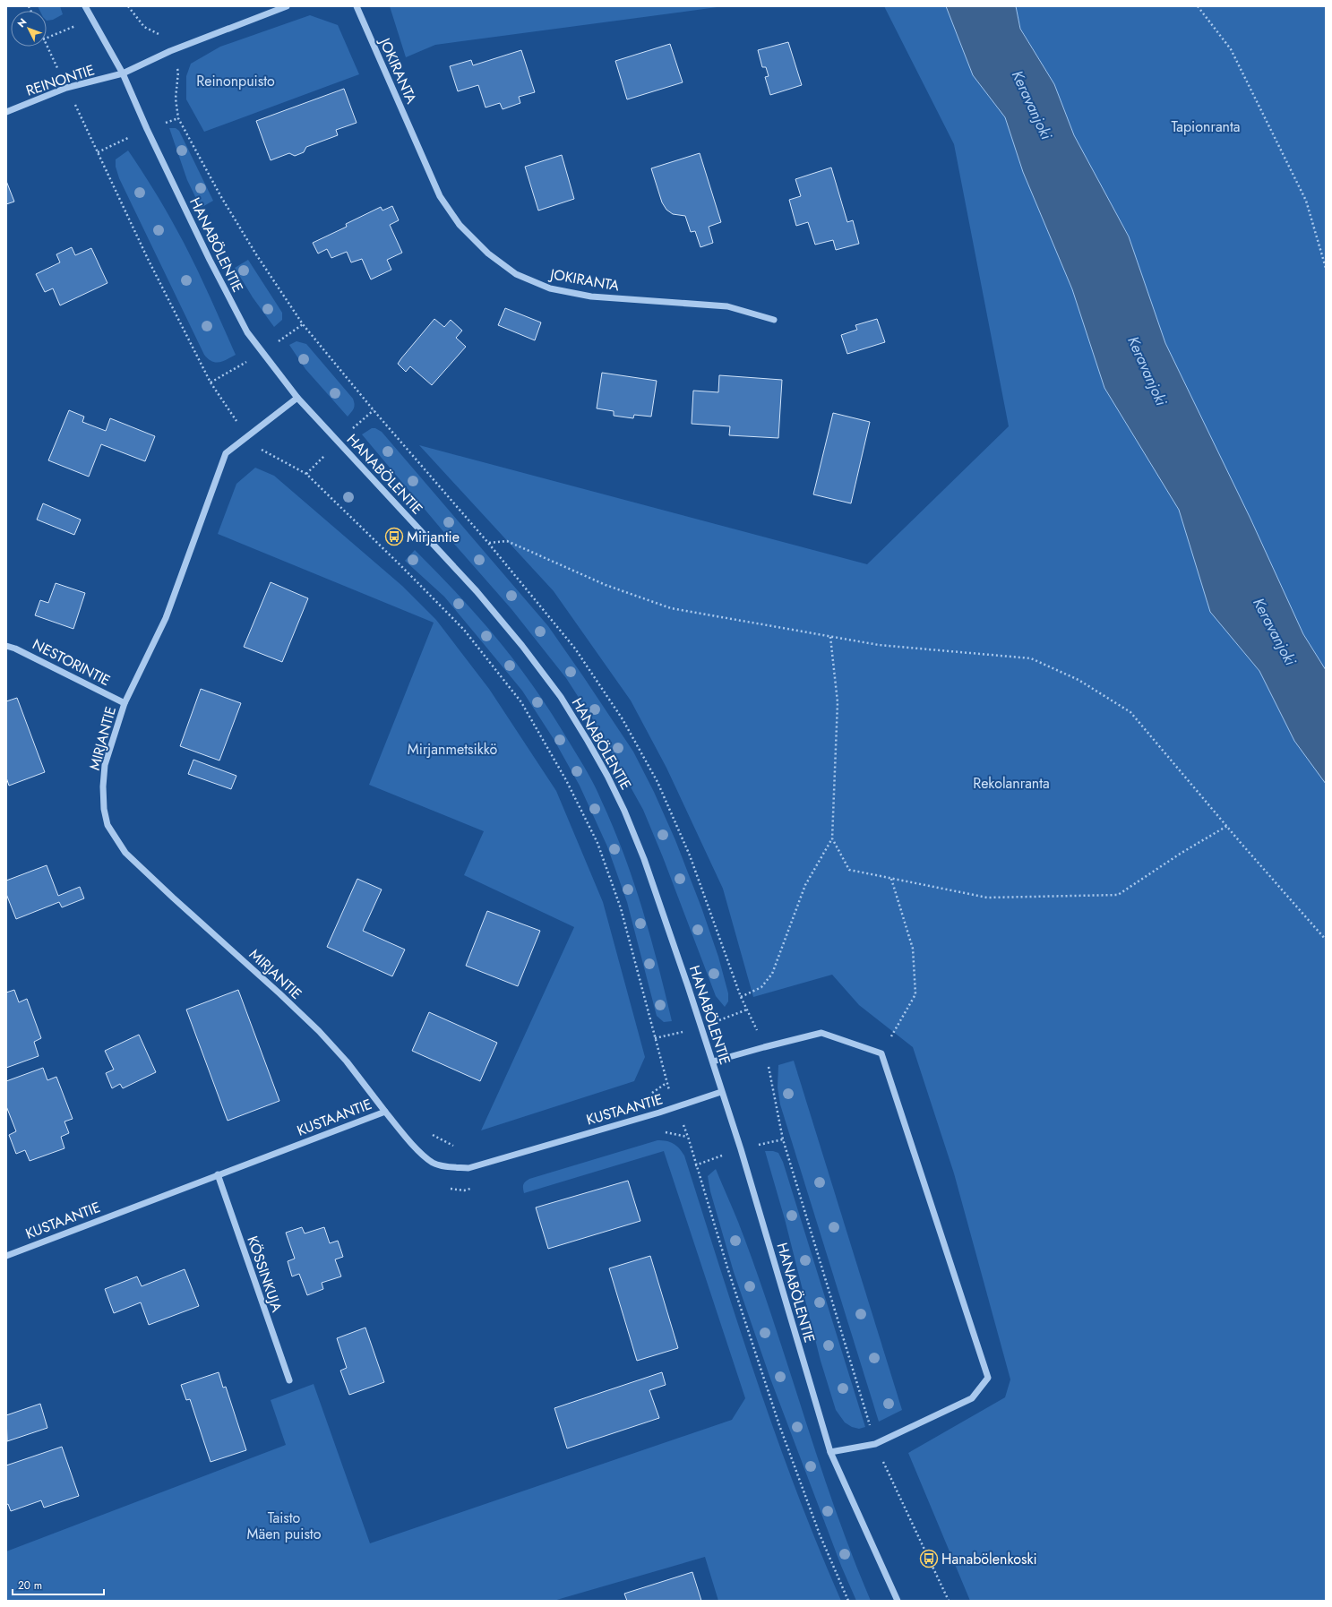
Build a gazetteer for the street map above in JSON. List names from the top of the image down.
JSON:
{
  "streets": {
    "street": [
      "JOKIRANTA",
      "REINONTIE",
      "HANABÖLENTIE",
      "NESTORINTIE",
      "MIRJANTIE",
      "KUSTAANTIE",
      "KÖSSINKUJA"
    ]
  },
  "crossings": [
    ["REINONTIE", "HANABÖLENTIE"],
    ["HANABÖLENTIE", "MIRJANTIE"],
    ["HANABÖLENTIE", "KUSTAANTIE"],
    ["NESTORINTIE", "MIRJANTIE"],
    ["MIRJANTIE", "KUSTAANTIE"],
    ["KUSTAANTIE", "KÖSSINKUJA"]
  ],
  "water": ["Keravanjoki"],
  "parks": [
    "Reinonpuisto",
    "Tapionranta",
    "Mirjanmetsikkö",
    "Rekolanranta",
    "Taisto Mäen puisto"
  ],
  "places": {
    "bus stop": ["Mirjantie", "Hanabölenkoski"]
  },
  "scale_bar": "20 m",
  "north": "top left"
}
